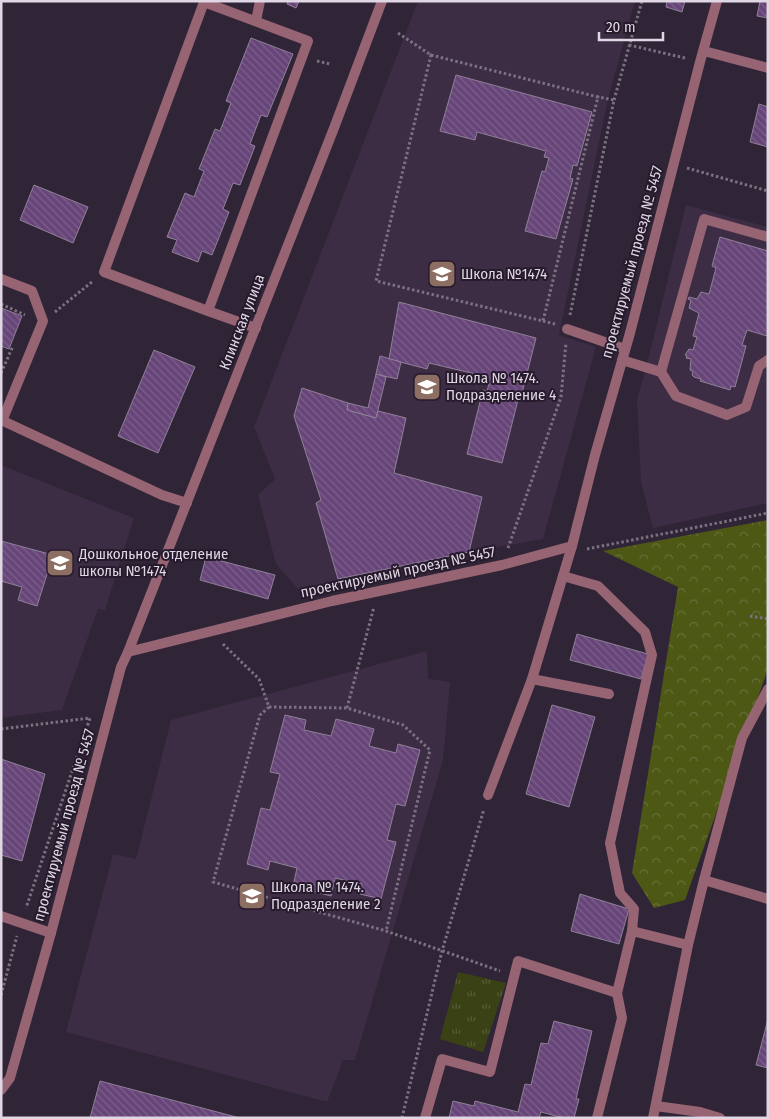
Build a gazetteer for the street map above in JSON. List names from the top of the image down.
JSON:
{
  "streets": {
    "street": ["проектируемый проезд № 5457", "Клинская улица"]
  },
  "crossings": [
    ["проектируемый проезд № 5457", "Клинская улица"]
  ],
  "places": {
    "school or university": [
      "Школа №1474",
      "Школа № 1474. Подразделение 4",
      "Дошкольное отделение школы №1474",
      "Школа № 1474. Подразделение 2"
    ]
  },
  "scale_bar": "20 m"
}
